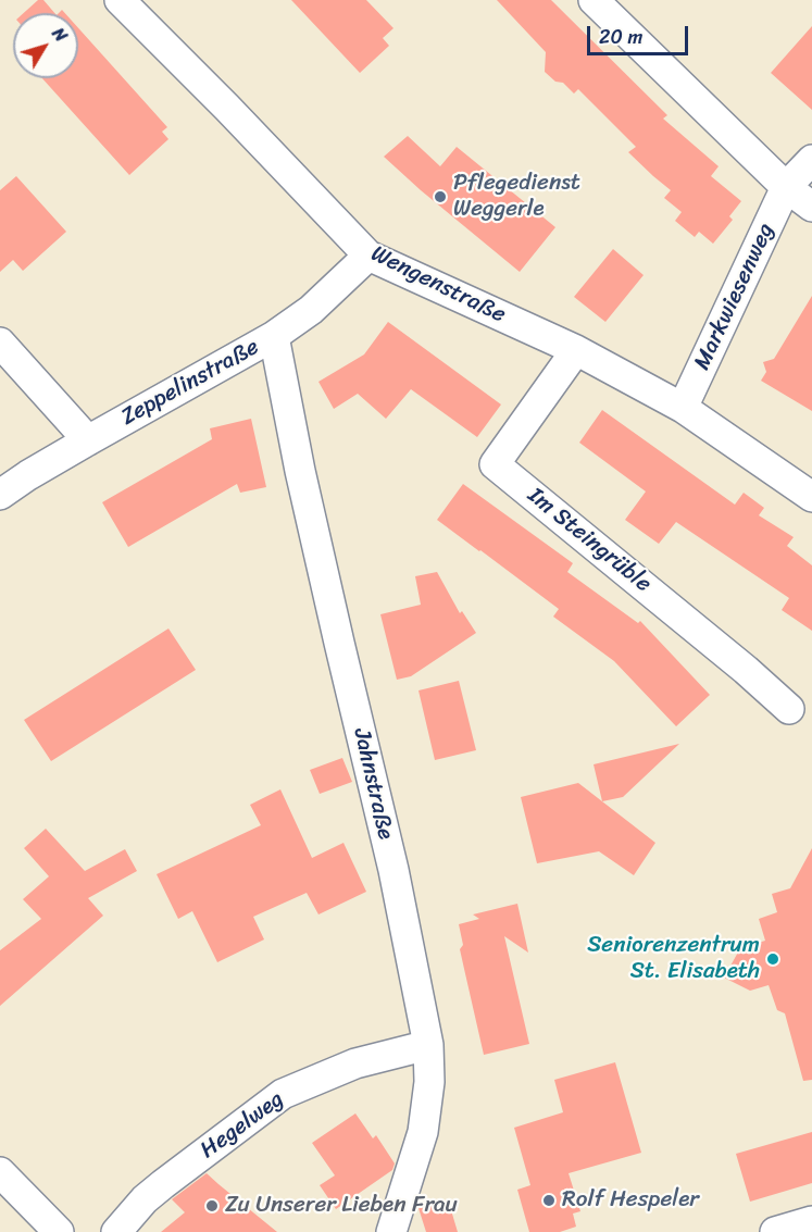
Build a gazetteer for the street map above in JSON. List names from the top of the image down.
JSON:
{
  "streets": {
    "street": [
      "Wengenstraße",
      "Markwiesenweg",
      "Zeppelinstraße",
      "Im Steingrüble",
      "Jahnstraße",
      "Hegelweg"
    ]
  },
  "crossings": [
    ["Wengenstraße", "Markwiesenweg"],
    ["Wengenstraße", "Zeppelinstraße"],
    ["Wengenstraße", "Im Steingrüble"],
    ["Zeppelinstraße", "Jahnstraße"],
    ["Jahnstraße", "Hegelweg"]
  ],
  "places": [
    "Pflegedienst Weggerle",
    "Seniorenzentrum St. Elisabeth",
    "Rolf Hespeler",
    "Zu Unserer Lieben Frau"
  ],
  "scale_bar": "20 m",
  "north": "top right"
}
